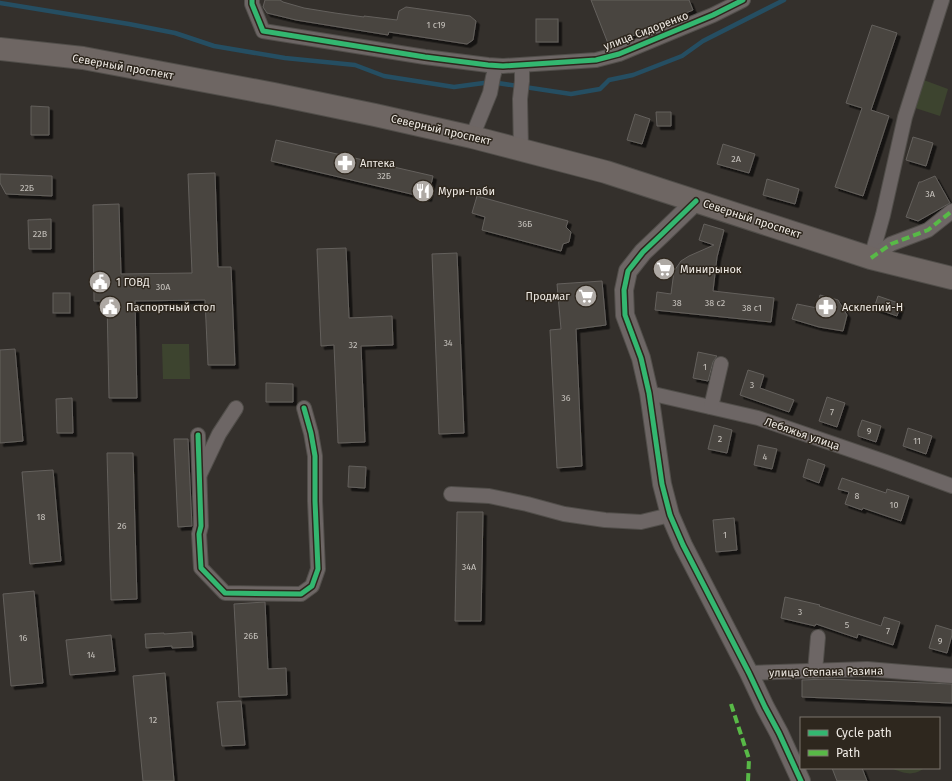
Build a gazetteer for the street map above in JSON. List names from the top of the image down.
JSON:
{
  "streets": {
    "main road": ["Северный проспект"],
    "street": ["улица Сидоренко", "Лебяжья улица", "улица Степана Разина"]
  },
  "places": {
    "pharmacy": ["Аптека", "Асклепий-Н"],
    "restaurant": ["Мури-паби"],
    "supermarket": ["Минирынок", "Продмаг"],
    "public building": ["1 ГОВД", "Паспортный стол"]
  },
  "house_numbers": [
    "1 с19",
    "2А",
    "32Б",
    "22Б",
    "3А",
    "36Б",
    "22В",
    "30А",
    "38",
    "38 с2",
    "38 с1",
    "34",
    "32",
    "1",
    "3",
    "36",
    "7",
    "9",
    "2",
    "11",
    "4",
    "8",
    "10",
    "18",
    "26",
    "1",
    "34А",
    "3",
    "5",
    "7",
    "26Б",
    "16",
    "9",
    "14",
    "12"
  ],
  "legend": ["Cycle path", "Path"]
}
